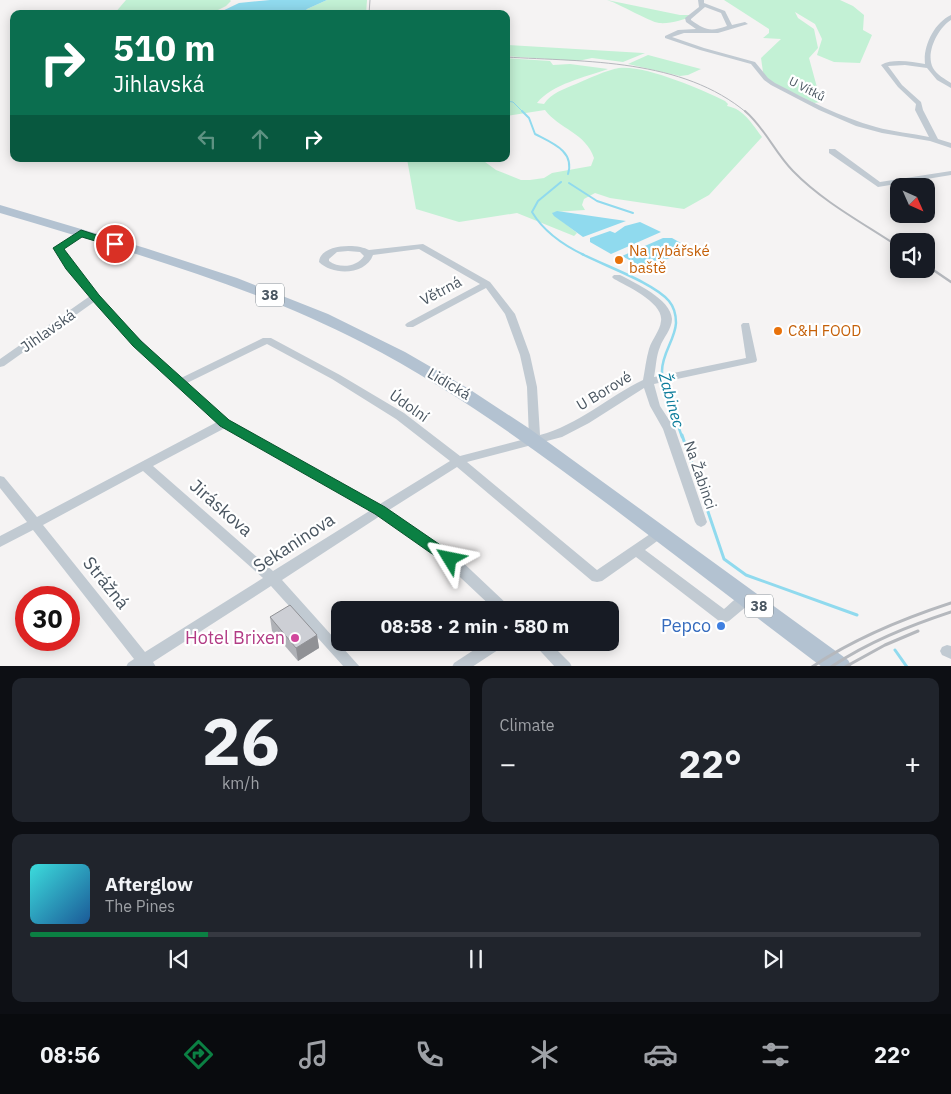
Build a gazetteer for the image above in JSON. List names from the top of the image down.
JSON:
{
  "streets": {
    "main road": ["38", "Lidická"],
    "street": [
      "U Vítků",
      "Větrná",
      "Jihlavská",
      "U Borové",
      "Údolní",
      "Na Žabinci",
      "Jiráskova",
      "Sekaninova",
      "Strážná"
    ]
  },
  "crossings": [
    ["Lidická", "U Borové"],
    ["Lidická", "Sekaninova"],
    ["U Borové", "Na Žabinci"],
    ["U Borové", "Sekaninova"],
    ["Údolní", "Sekaninova"],
    ["Jiráskova", "Sekaninova"],
    ["Sekaninova", "Strážná"]
  ],
  "water": ["Žabinec"],
  "places": [
    "Na rybářské baště",
    "C&H FOOD",
    "Pepco",
    "Hotel Brixen"
  ],
  "north": "bottom right",
  "page": {
    "turn": ["510 m", "Jihlavská"],
    "limit": "30",
    "trip": "08:58 · 2 min · 580 m",
    "tile": [
      ["26", "km/h"],
      "Climate"
    ],
    "heat": ["−", "22°", "+"],
    "song": ["Afterglow", "The Pines"],
    "tabs": ["08:56", "22°"]
  }
}
